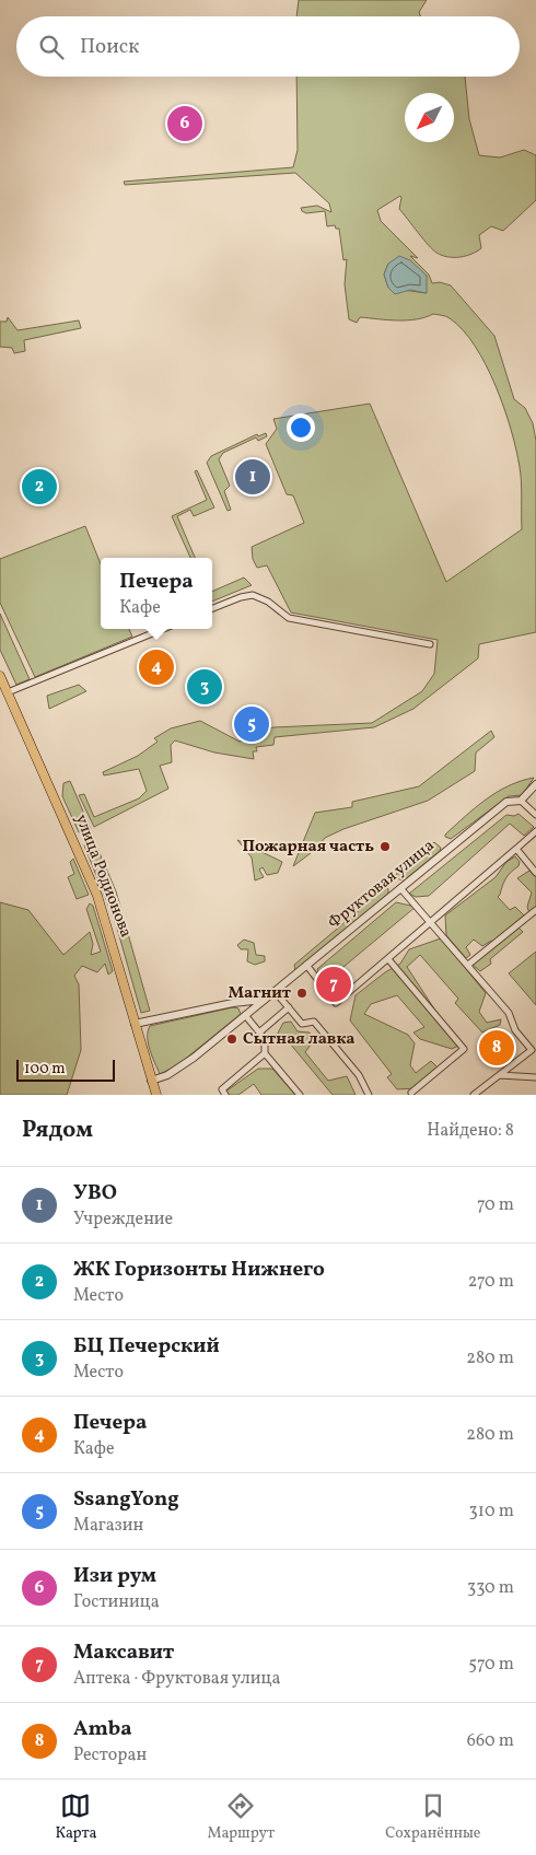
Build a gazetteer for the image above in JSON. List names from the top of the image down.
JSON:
{
  "streets": {
    "main road": ["улица Родионова"],
    "street": ["Фруктовая улица"]
  },
  "crossings": [
    ["улица Родионова", "Фруктовая улица"]
  ],
  "places": ["Пожарная часть", "Магнит", "Сытная лавка"],
  "scale_bar": "100 m",
  "north": "bottom left",
  "page": {
    "search": "Поиск",
    "pins": [
      "6",
      "1",
      "2",
      "4",
      "3",
      "5",
      "7",
      "8"
    ],
    "popup": ["Печера", "Кафе"],
    "scale": "100 m",
    "heading": ["Рядом", "Найдено: 8"],
    "list": [
      {
        "mark": "1",
        "name": "УВО",
        "note": "Учреждение",
        "value": "70 m"
      },
      {
        "mark": "2",
        "name": "ЖК Горизонты Нижнего",
        "note": "Место",
        "value": "270 m"
      },
      {
        "mark": "3",
        "name": "БЦ Печерский",
        "note": "Место",
        "value": "280 m"
      },
      {
        "mark": "4",
        "name": "Печера",
        "note": "Кафе",
        "value": "280 m"
      },
      {
        "mark": "5",
        "name": "SsangYong",
        "note": "Магазин",
        "value": "310 m"
      },
      {
        "mark": "6",
        "name": "Изи рум",
        "note": "Гостиница",
        "value": "330 m"
      },
      {
        "mark": "7",
        "name": "Максавит",
        "note": "Аптека · Фруктовая улица",
        "value": "570 m"
      },
      {
        "mark": "8",
        "name": "Amba",
        "note": "Ресторан",
        "value": "660 m"
      }
    ],
    "nav": ["Карта", "Маршрут", "Сохранённые"]
  }
}
